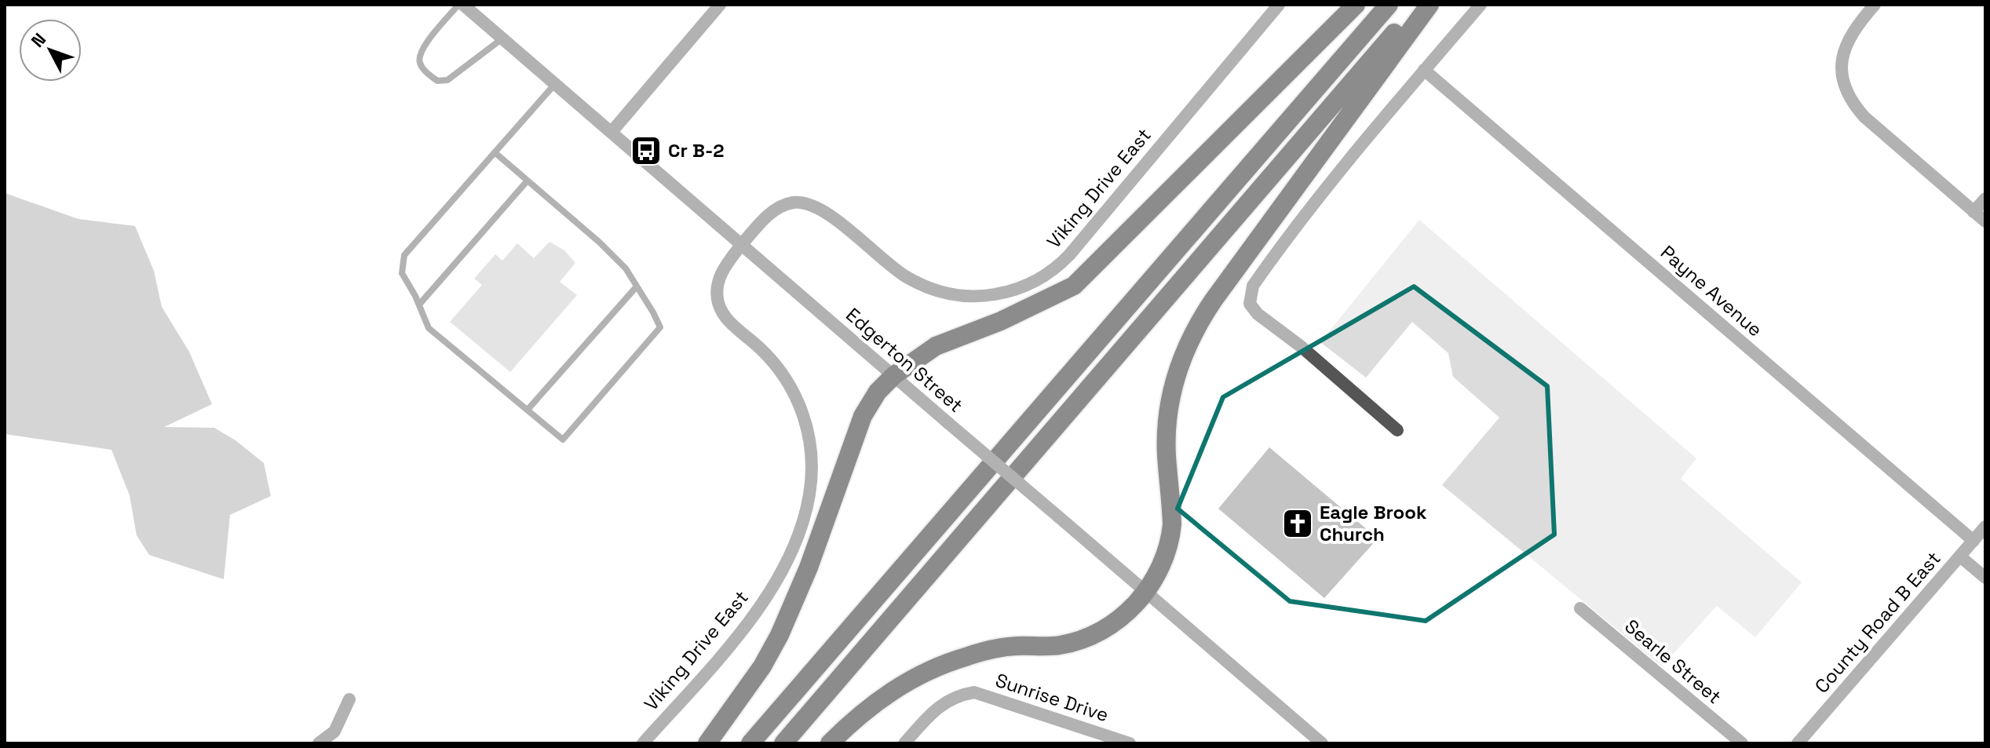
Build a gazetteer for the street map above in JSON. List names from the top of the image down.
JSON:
{
  "streets": {
    "street": [
      "Viking Drive East",
      "Payne Avenue",
      "Edgerton Street",
      "County Road B East",
      "Searle Street",
      "Sunrise Drive"
    ]
  },
  "crossings": [
    ["Viking Drive East", "Edgerton Street"],
    ["Payne Avenue", "County Road B East"]
  ],
  "places": {
    "bus stop": ["Cr B-2"],
    "church": ["Eagle Brook Church"]
  },
  "north": "top left"
}
